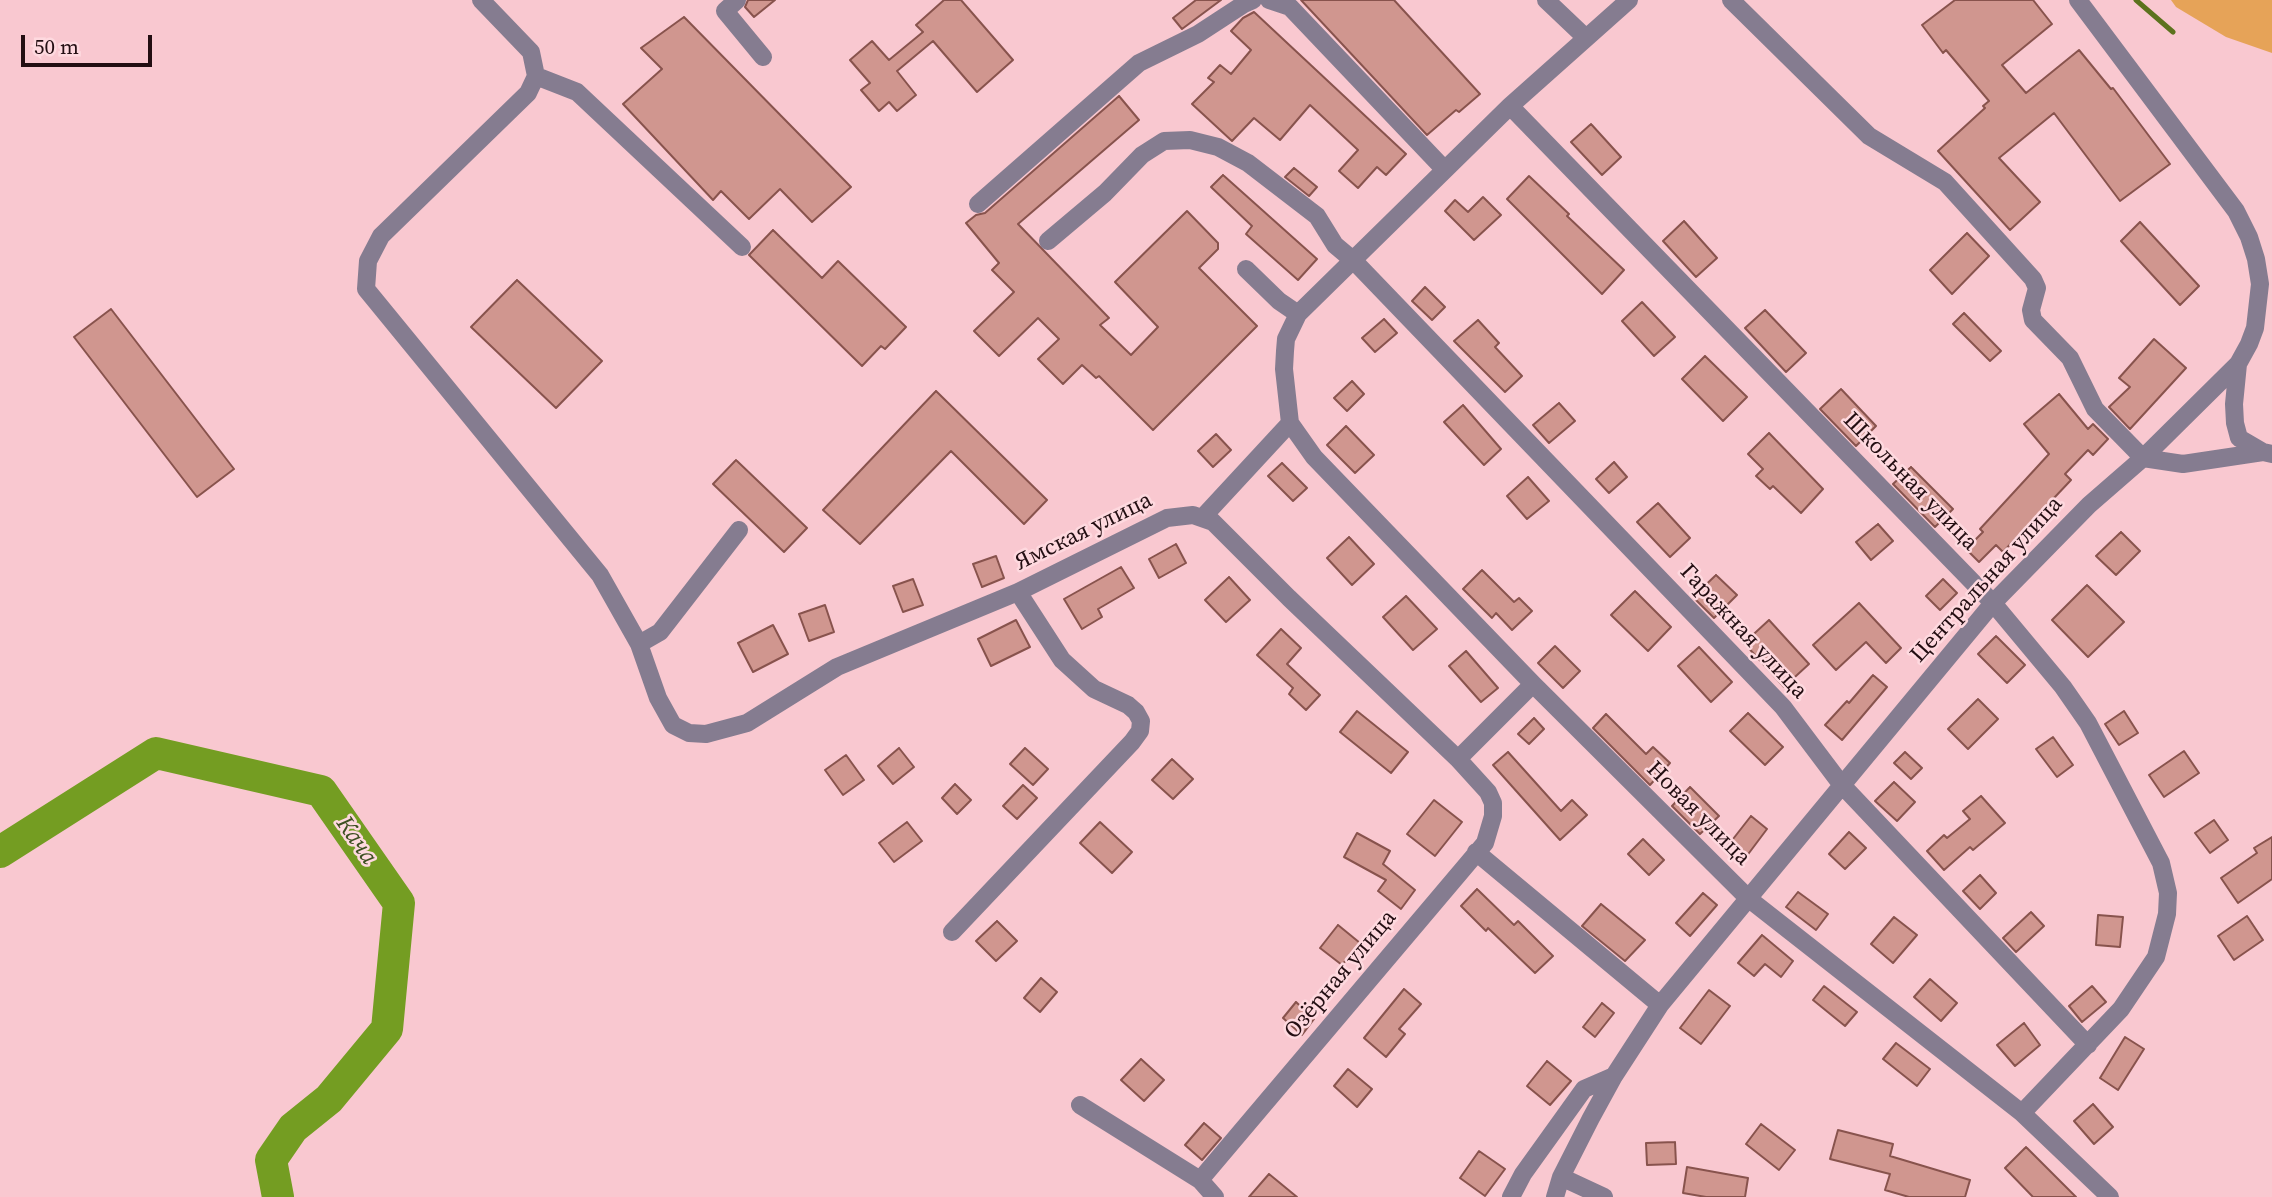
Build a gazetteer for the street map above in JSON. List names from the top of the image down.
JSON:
{
  "streets": {
    "street": [
      "Школьная улица",
      "Ямская улица",
      "Центральная улица",
      "Гаражная улица",
      "Новая улица",
      "Озёрная улица"
    ]
  },
  "crossings": [
    ["Школьная улица", "Центральная улица"],
    ["Школьная улица", "Гаражная улица"],
    ["Школьная улица", "Новая улица"],
    ["Центральная улица", "Гаражная улица"],
    ["Центральная улица", "Новая улица"]
  ],
  "water": ["Кача"],
  "scale_bar": "50 m"
}
